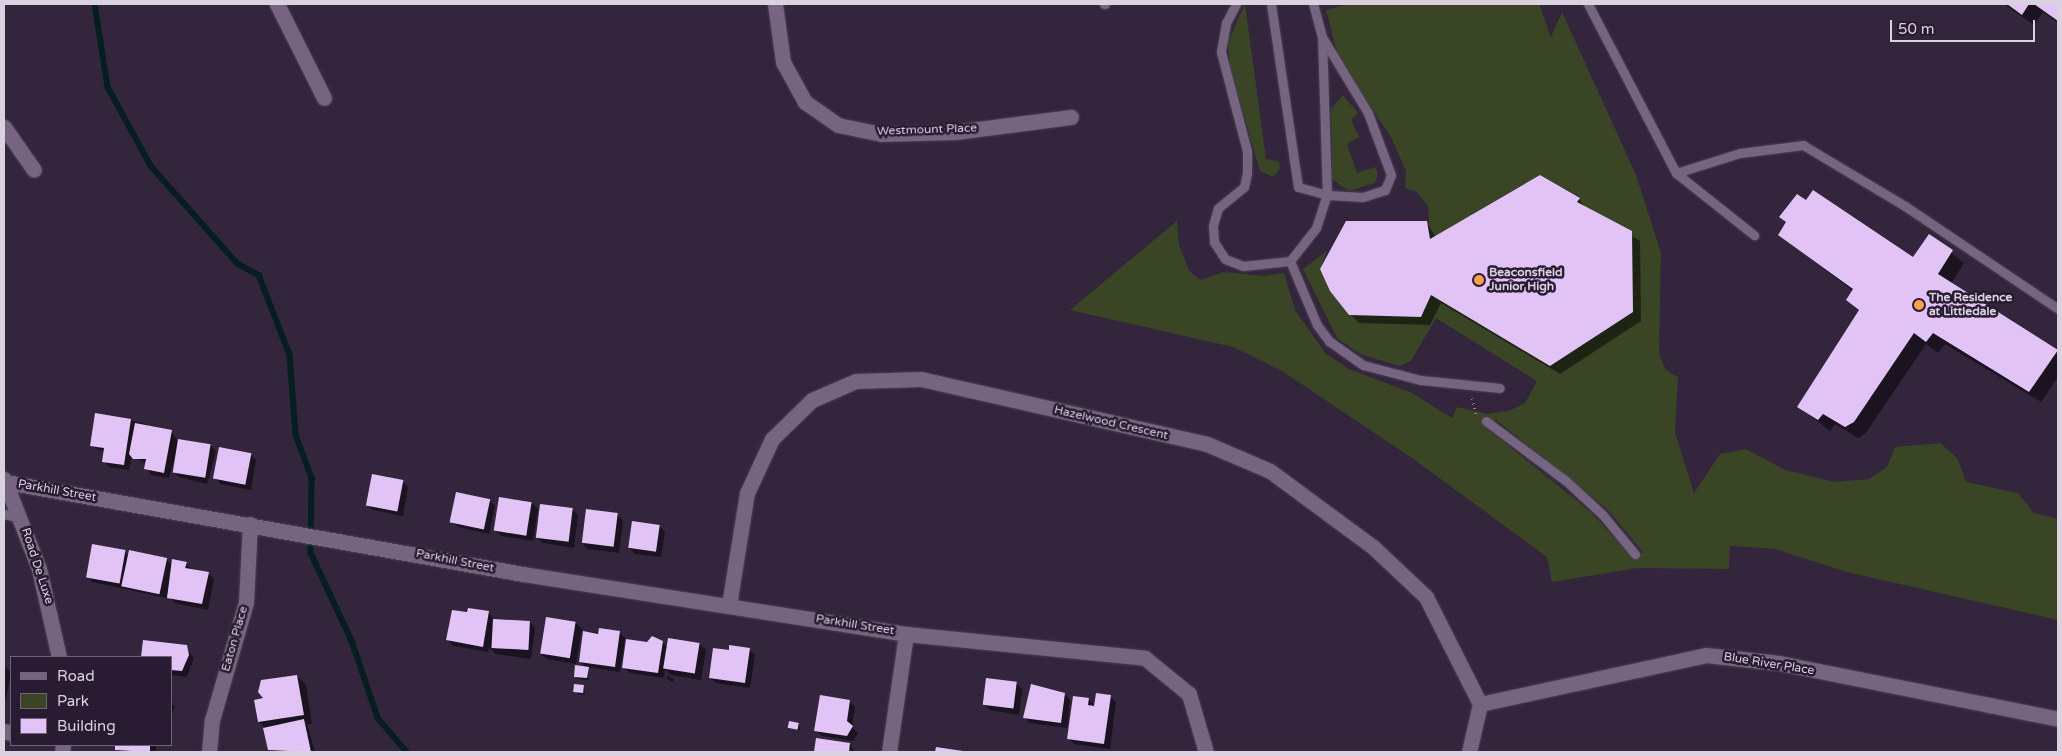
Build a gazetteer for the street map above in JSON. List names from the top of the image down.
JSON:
{
  "streets": {
    "street": [
      "Westmount Place",
      "Hazelwood Crescent",
      "Parkhill Street",
      "Road De Luxe",
      "Eaton Place",
      "Blue River Place"
    ]
  },
  "crossings": [
    ["Hazelwood Crescent", "Parkhill Street"],
    ["Hazelwood Crescent", "Blue River Place"],
    ["Parkhill Street", "Road De Luxe"],
    ["Parkhill Street", "Eaton Place"]
  ],
  "places": ["Beaconsfield Junior High", "The Residence at Littledale"],
  "legend": ["Road", "Park", "Building"],
  "scale_bar": "50 m"
}
